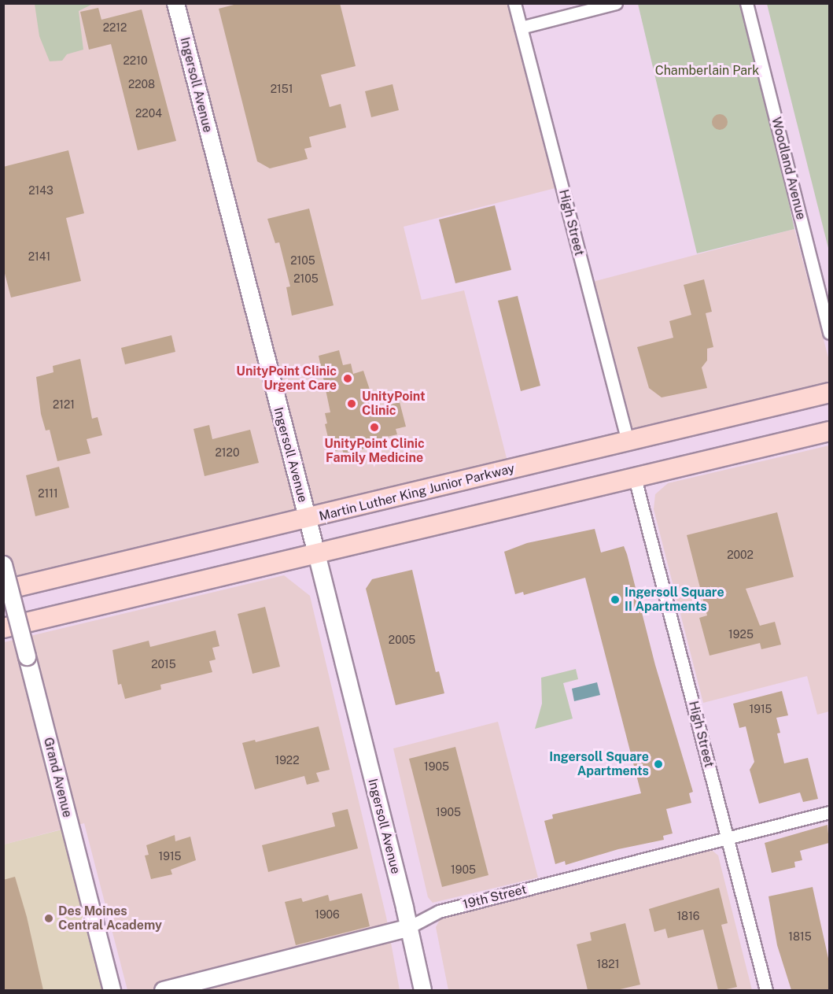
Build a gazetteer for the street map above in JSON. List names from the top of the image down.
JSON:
{
  "streets": {
    "main road": [
      "Ingersoll Avenue",
      "Martin Luther King Junior Parkway",
      "Grand Avenue",
      "19th Street"
    ],
    "street": ["Woodland Avenue", "High Street"]
  },
  "crossings": [
    ["Ingersoll Avenue", "Martin Luther King Junior Parkway"],
    ["Ingersoll Avenue", "19th Street"],
    ["High Street", "Martin Luther King Junior Parkway"],
    ["High Street", "19th Street"]
  ],
  "parks": ["Chamberlain Park"],
  "places": [
    "UnityPoint Clinic Urgent Care",
    "UnityPoint Clinic",
    "UnityPoint Clinic Family Medicine",
    "Ingersoll Square II Apartments",
    "Ingersoll Square Apartments",
    "Des Moines Central Academy"
  ],
  "house_numbers": [
    "2212",
    "2210",
    "2208",
    "2151",
    "2204",
    "2143",
    "2141",
    "2105",
    "2105",
    "2121",
    "2120",
    "2111",
    "2002",
    "1925",
    "2005",
    "2015",
    "1915",
    "1922",
    "1905",
    "1905",
    "1915",
    "1905",
    "1906",
    "1816",
    "1815",
    "1821"
  ]
}
